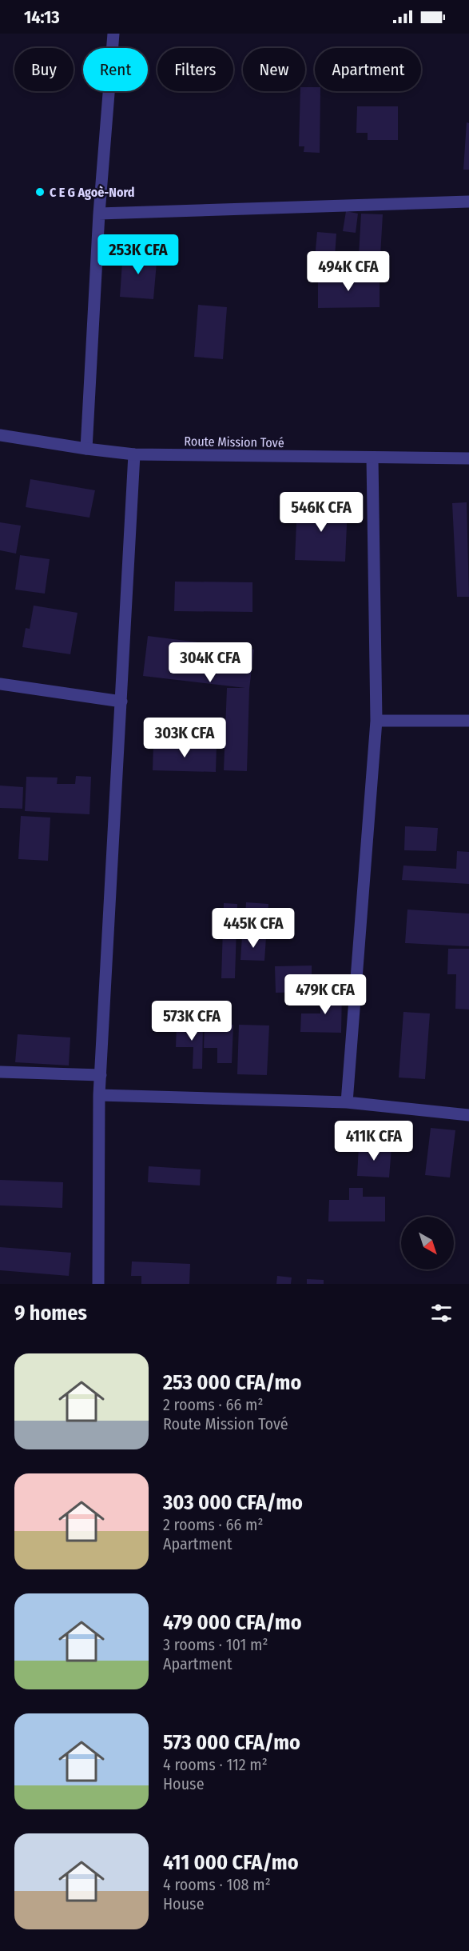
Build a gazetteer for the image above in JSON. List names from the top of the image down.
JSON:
{
  "streets": {
    "street": ["Route Mission Tové"]
  },
  "places": ["C E G Agoè-Nord"],
  "north": "bottom right",
  "page": {
    "status": "14:13",
    "chip": [
      "Buy",
      "Rent",
      "Filters",
      "New",
      "Apartment"
    ],
    "price": [
      "253K CFA",
      "494K CFA",
      "546K CFA",
      "304K CFA",
      "303K CFA",
      "445K CFA",
      "479K CFA",
      "573K CFA",
      "411K CFA"
    ],
    "heading": "9 homes",
    "list": [
      {
        "name": "253 000 CFA/mo",
        "note": "2 rooms · 66 m² · Route Mission Tové"
      },
      {
        "name": "303 000 CFA/mo",
        "note": "2 rooms · 66 m² · Apartment"
      },
      {
        "name": "479 000 CFA/mo",
        "note": "3 rooms · 101 m² · Apartment"
      },
      {
        "name": "573 000 CFA/mo",
        "note": "4 rooms · 112 m² · House"
      },
      {
        "name": "411 000 CFA/mo",
        "note": "4 rooms · 108 m² · House"
      }
    ]
  }
}
